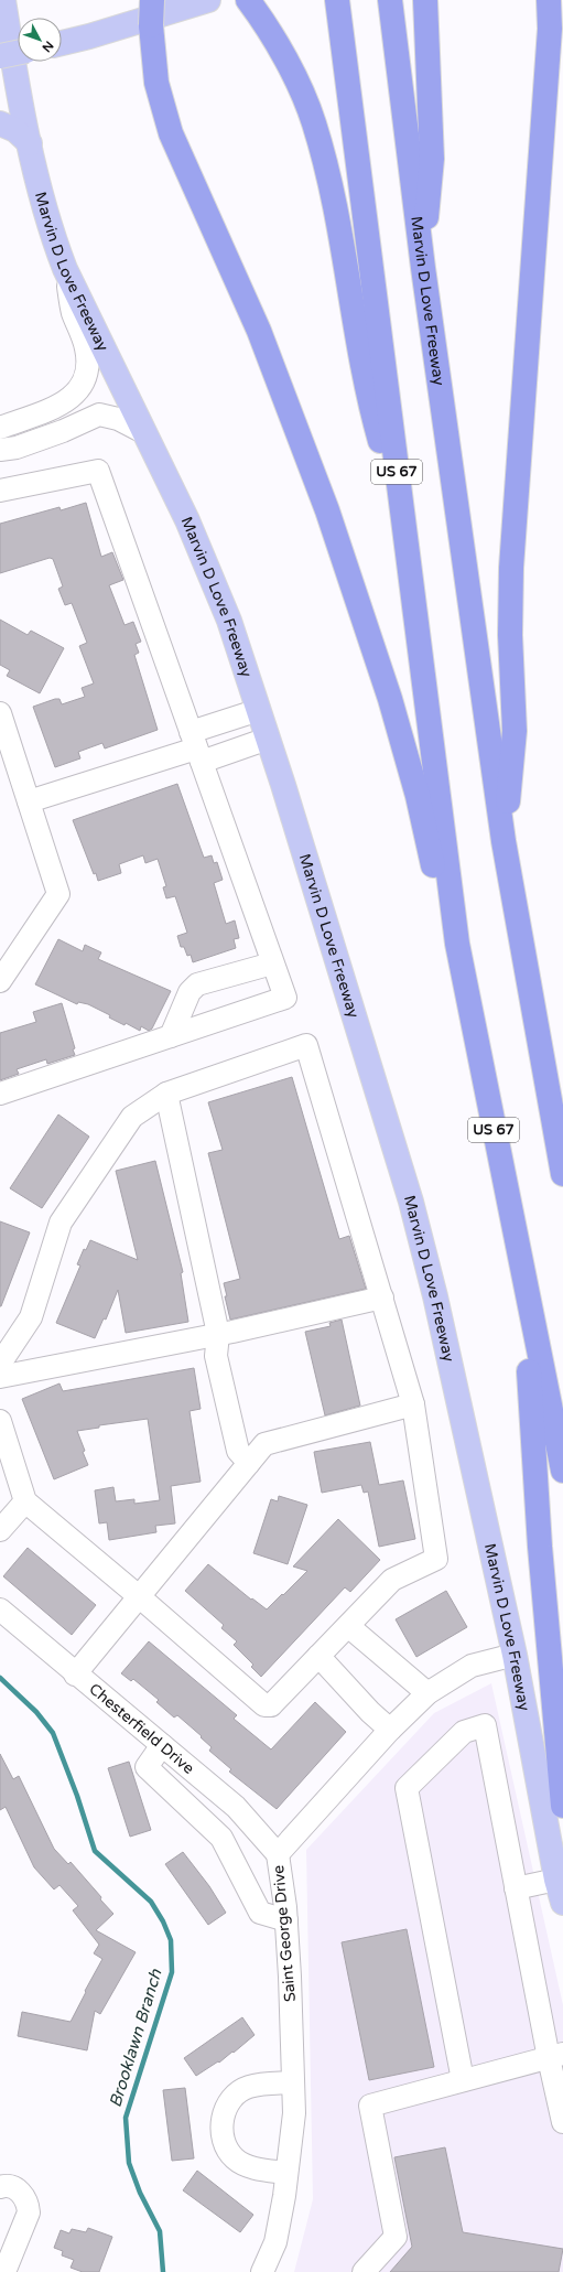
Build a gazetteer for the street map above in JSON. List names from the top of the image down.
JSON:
{
  "streets": {
    "highway": ["Marvin D Love Freeway", "US 67"],
    "street": ["Chesterfield Drive", "Saint George Drive"]
  },
  "crossings": [
    ["Marvin D Love Freeway", "Saint George Drive"],
    ["Chesterfield Drive", "Saint George Drive"]
  ],
  "water": ["Brooklawn Branch"],
  "north": "bottom right"
}
